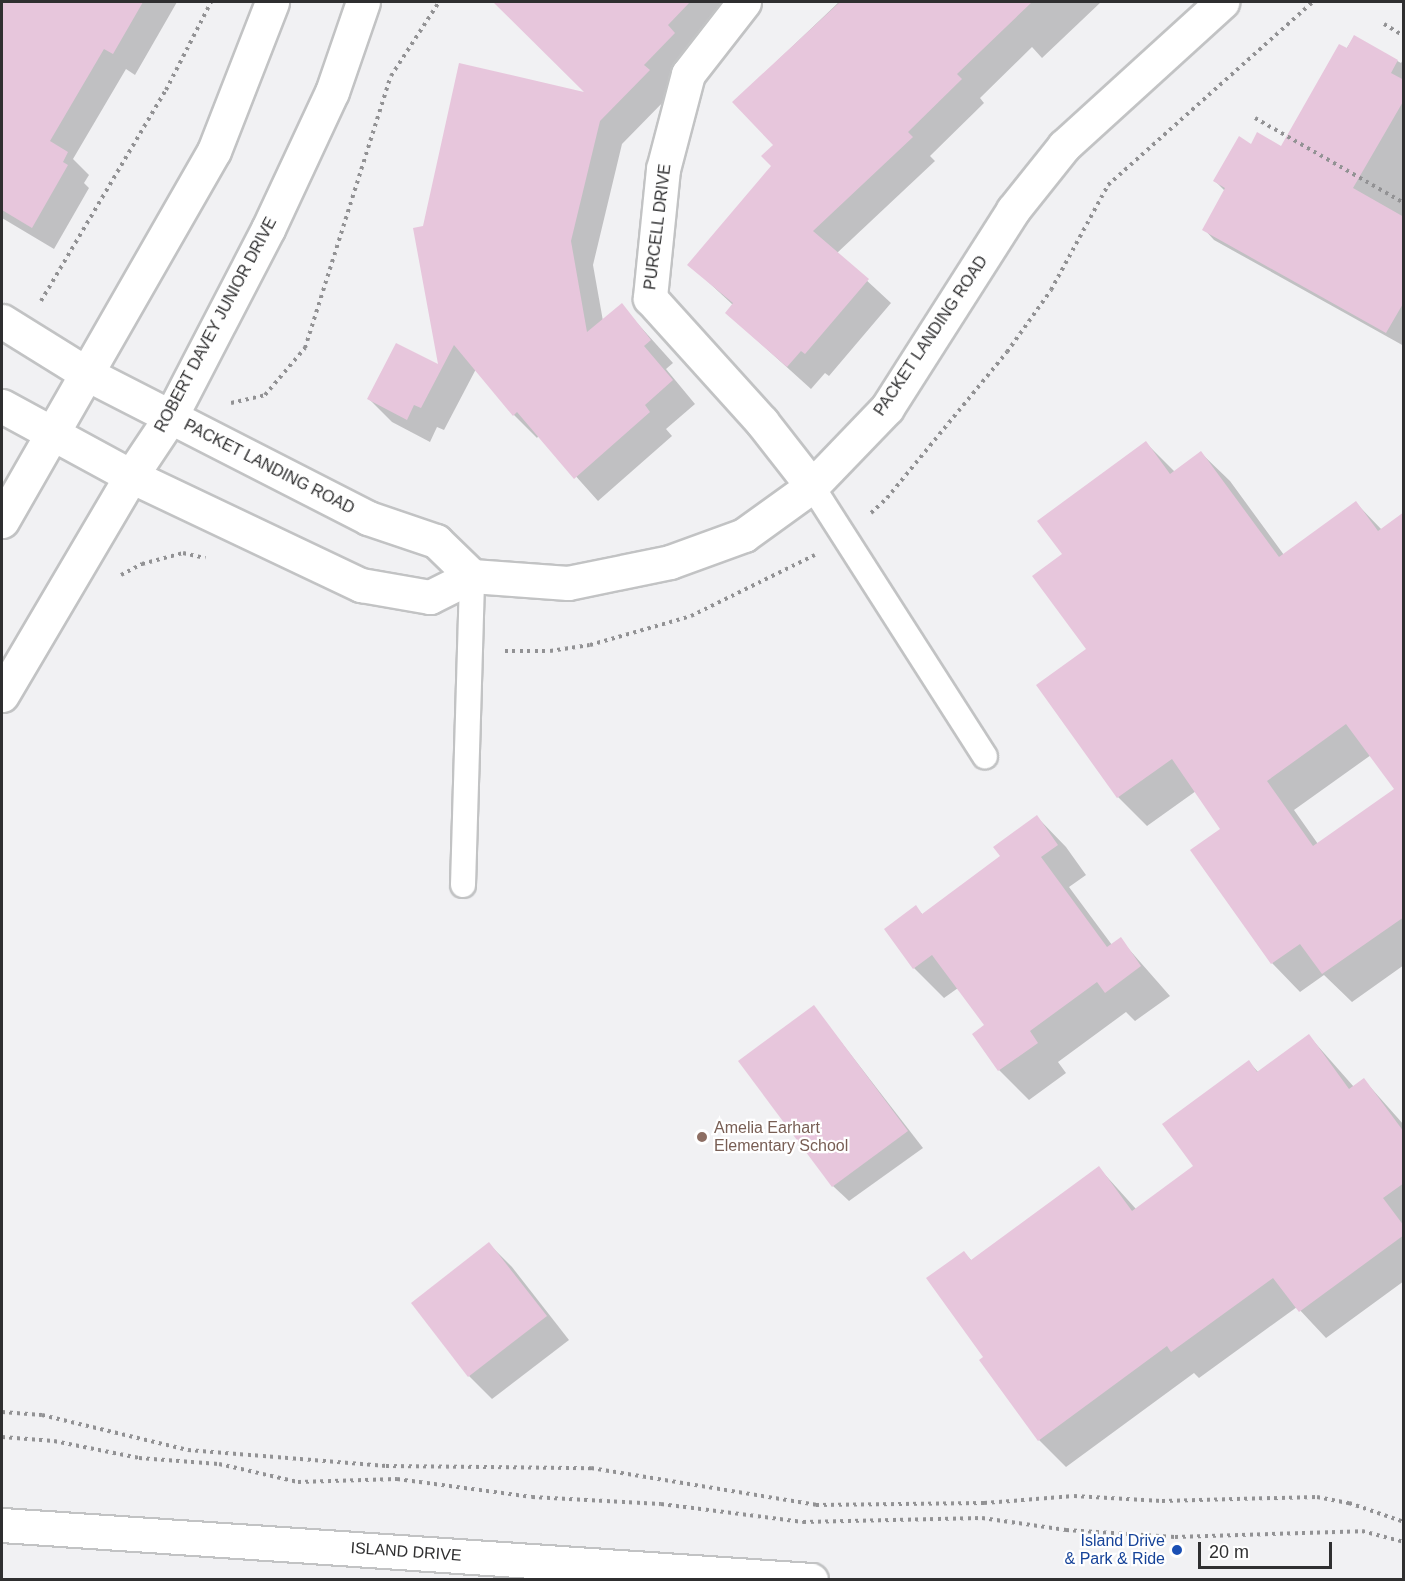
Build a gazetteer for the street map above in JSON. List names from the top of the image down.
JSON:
{
  "streets": {
    "street": [
      "PURCELL DRIVE",
      "ROBERT DAVEY JUNIOR DRIVE",
      "PACKET LANDING ROAD",
      "ISLAND DRIVE"
    ]
  },
  "crossings": [
    ["PURCELL DRIVE", "PACKET LANDING ROAD"],
    ["ROBERT DAVEY JUNIOR DRIVE", "PACKET LANDING ROAD"]
  ],
  "places": ["Amelia Earhart Elementary School", "Island Drive & Park & Ride"],
  "scale_bar": "20 m"
}
